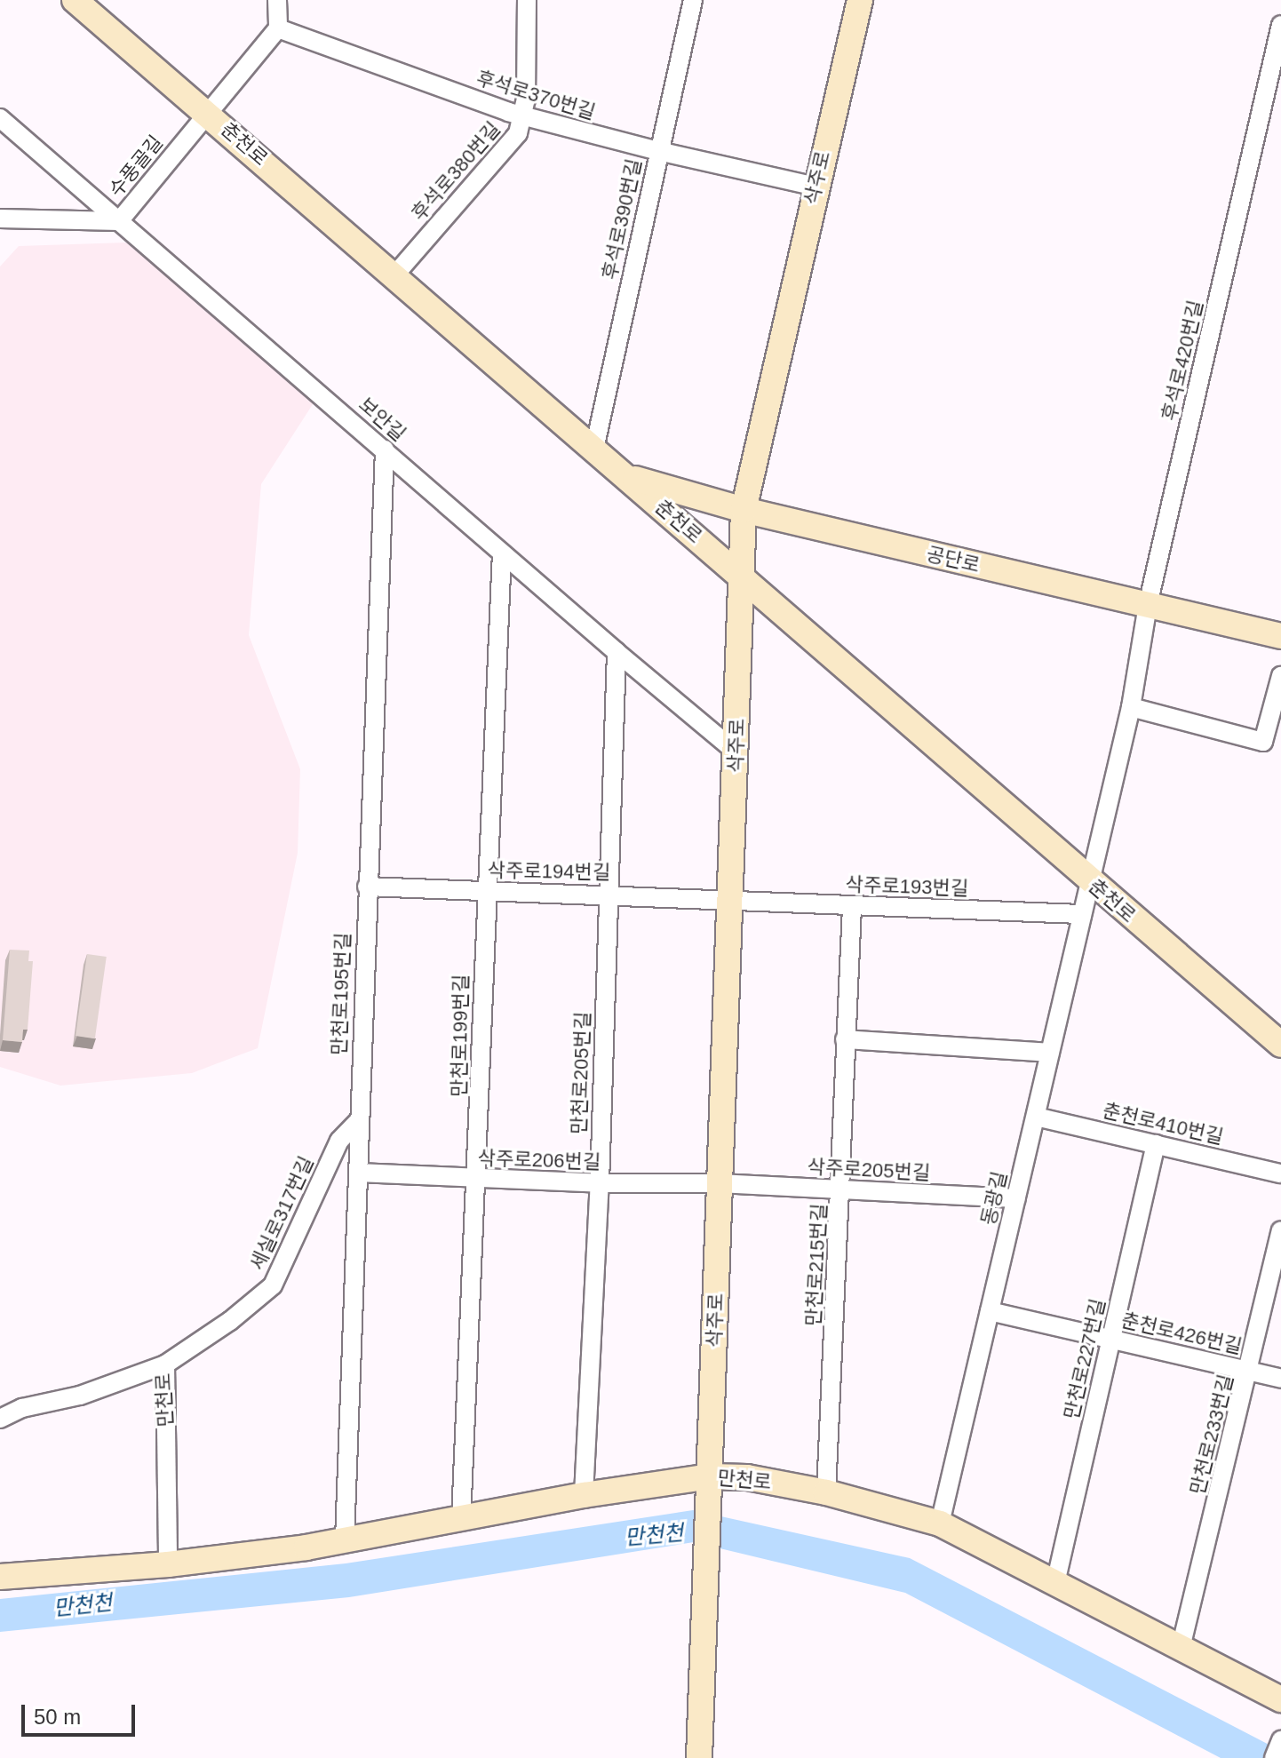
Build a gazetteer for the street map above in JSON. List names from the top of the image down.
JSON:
{
  "streets": {
    "street": [
      "후석로370번길",
      "춘천로",
      "수풍골길",
      "후석로380번길",
      "삭주로",
      "후석로390번길",
      "후석로420번길",
      "보안길",
      "공단로",
      "삭주로194번길",
      "삭주로193번길",
      "만천로195번길",
      "만천로199번길",
      "만천로205번길",
      "춘천로410번길",
      "삭주로206번길",
      "삭주로205번길",
      "동광길",
      "세실로317번길",
      "만천로215번길",
      "춘천로426번길",
      "만천로227번길",
      "만천로",
      "만천로233번길"
    ]
  },
  "crossings": [
    ["후석로370번길", "수풍골길"],
    ["후석로370번길", "후석로380번길"],
    ["후석로370번길", "삭주로"],
    ["후석로370번길", "후석로390번길"],
    ["춘천로", "수풍골길"],
    ["춘천로", "후석로380번길"],
    ["춘천로", "삭주로"],
    ["춘천로", "후석로390번길"],
    ["춘천로", "후석로420번길"],
    ["춘천로", "공단로"],
    ["춘천로", "동광길"],
    ["수풍골길", "보안길"],
    ["삭주로", "보안길"],
    ["삭주로", "공단로"],
    ["삭주로", "삭주로194번길"],
    ["삭주로", "삭주로193번길"],
    ["삭주로", "삭주로206번길"],
    ["삭주로", "삭주로205번길"],
    ["삭주로", "만천로"],
    ["후석로420번길", "공단로"],
    ["후석로420번길", "동광길"],
    ["보안길", "만천로195번길"],
    ["보안길", "만천로199번길"],
    ["보안길", "만천로205번길"],
    ["삭주로194번길", "삭주로193번길"],
    ["삭주로194번길", "만천로195번길"],
    ["삭주로194번길", "만천로199번길"],
    ["삭주로194번길", "만천로205번길"],
    ["삭주로193번길", "동광길"],
    ["삭주로193번길", "만천로215번길"],
    ["만천로195번길", "삭주로206번길"],
    ["만천로195번길", "세실로317번길"],
    ["만천로195번길", "만천로"],
    ["만천로199번길", "삭주로206번길"],
    ["만천로199번길", "만천로"],
    ["만천로205번길", "삭주로206번길"],
    ["만천로205번길", "만천로"],
    ["춘천로410번길", "동광길"],
    ["춘천로410번길", "만천로227번길"],
    ["삭주로206번길", "삭주로205번길"],
    ["삭주로205번길", "동광길"],
    ["삭주로205번길", "만천로215번길"],
    ["동광길", "춘천로426번길"],
    ["동광길", "만천로"],
    ["세실로317번길", "만천로"],
    ["만천로215번길", "만천로"],
    ["춘천로426번길", "만천로227번길"],
    ["춘천로426번길", "만천로233번길"],
    ["만천로227번길", "만천로"],
    ["만천로", "만천로233번길"]
  ],
  "water": ["만천천"],
  "scale_bar": "50 m"
}
